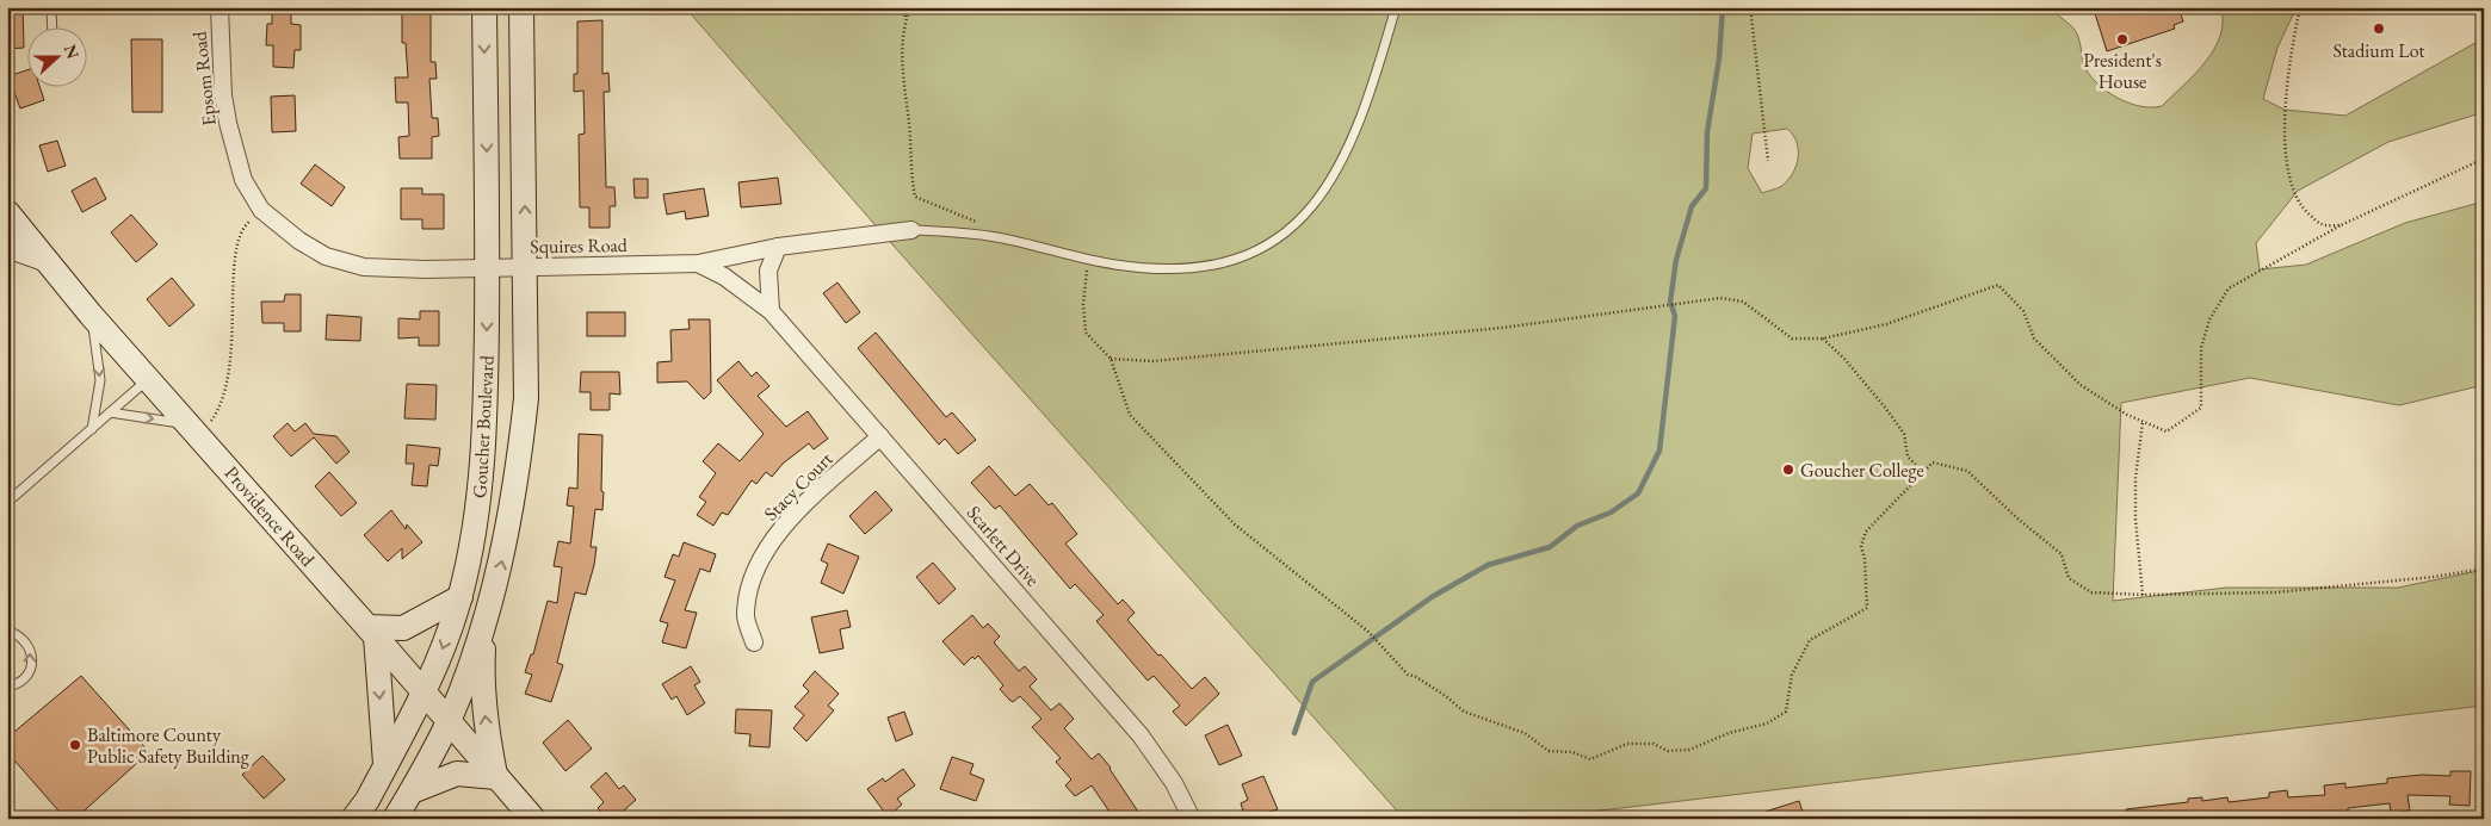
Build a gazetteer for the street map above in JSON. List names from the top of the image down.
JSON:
{
  "streets": {
    "main road": ["Goucher Boulevard", "Providence Road"],
    "street": [
      "Epsom Road",
      "Squires Road",
      "Stacy Court",
      "Scarlett Drive"
    ]
  },
  "crossings": [
    ["Epsom Road", "Squires Road"],
    ["Squires Road", "Goucher Boulevard"],
    ["Squires Road", "Scarlett Drive"],
    ["Goucher Boulevard", "Providence Road"],
    ["Stacy Court", "Scarlett Drive"]
  ],
  "places": [
    "Stadium Lot",
    "President's House",
    "Goucher College",
    "Baltimore County Public Safety Building"
  ],
  "north": "right"
}
